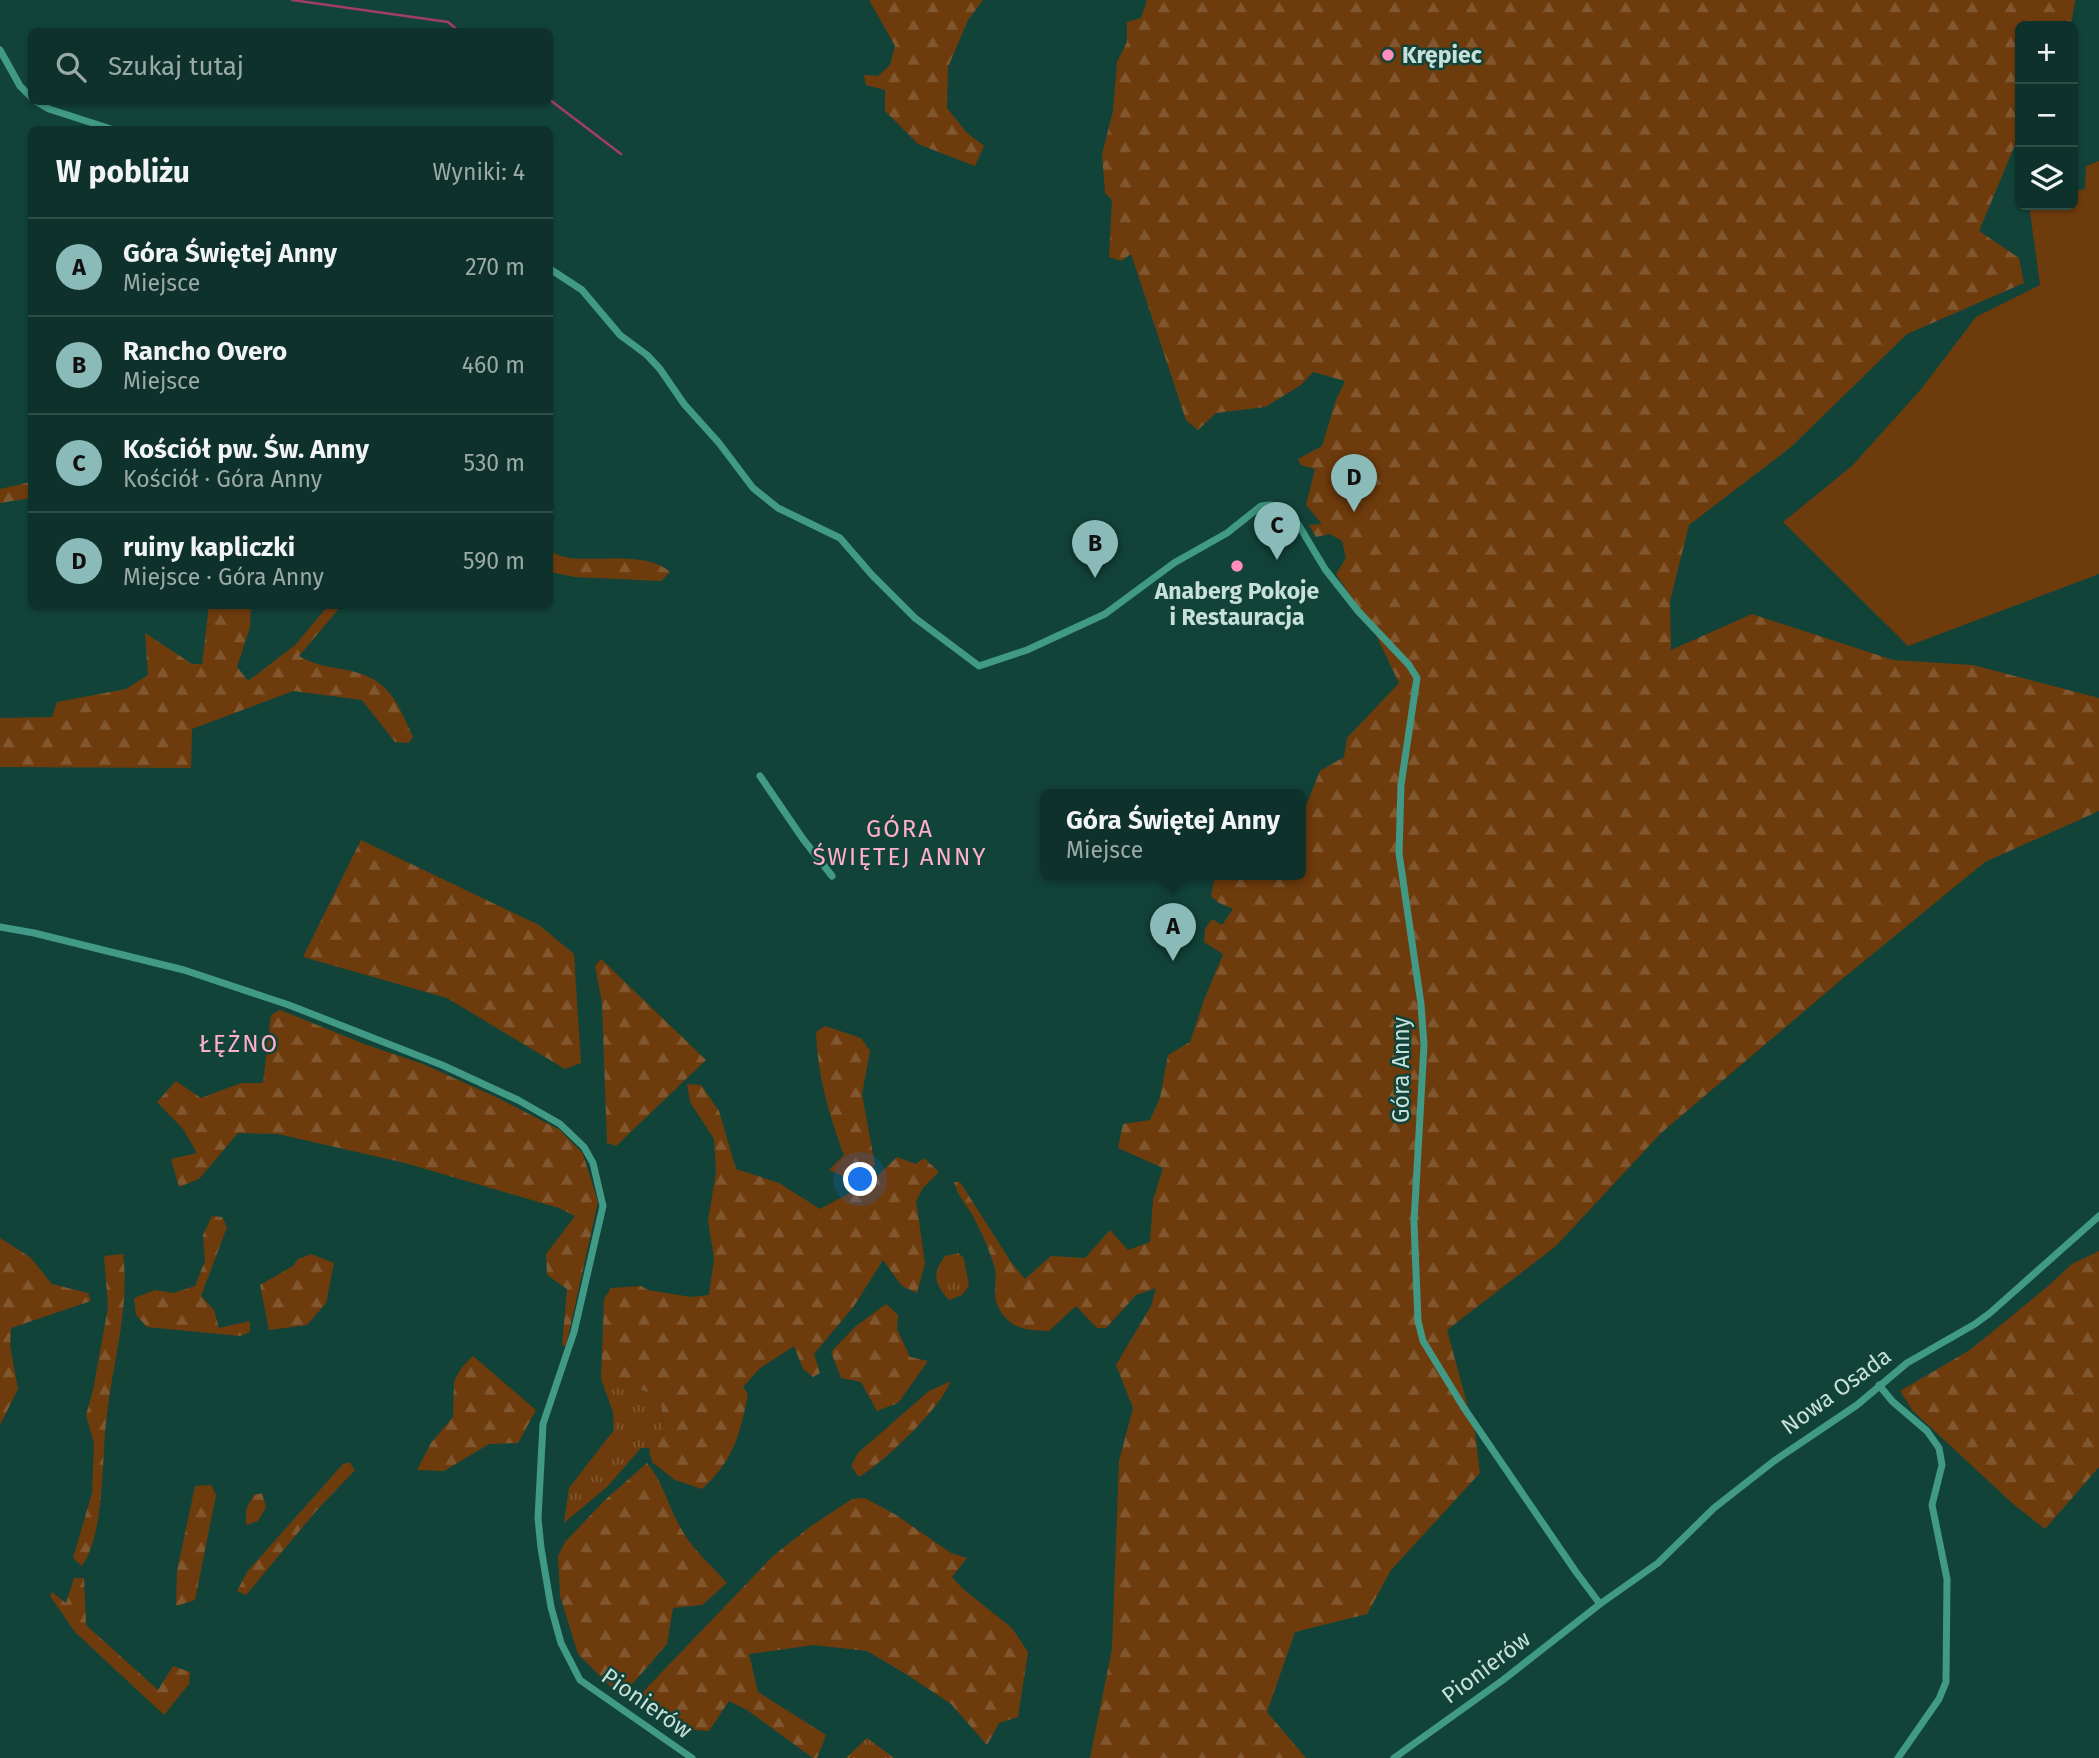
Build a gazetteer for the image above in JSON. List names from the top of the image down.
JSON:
{
  "streets": {
    "street": ["Góra Anny", "Nowa Osada", "Pionierów"]
  },
  "crossings": [
    ["Góra Anny", "Nowa Osada"],
    ["Góra Anny", "Pionierów"],
    ["Nowa Osada", "Pionierów"]
  ],
  "districts": ["GÓRA ŚWIĘTEJ ANNY", "ŁĘŻNO"],
  "places": ["Krępiec", "Anaberg Pokoje i Restauracja"],
  "page": {
    "map_buttons": ["+", "−"],
    "search": "Szukaj tutaj",
    "heading": ["W pobliżu", "Wyniki: 4"],
    "list": [
      {
        "mark": "A",
        "name": "Góra Świętej Anny",
        "note": "Miejsce",
        "value": "270 m"
      },
      {
        "mark": "B",
        "name": "Rancho Overo",
        "note": "Miejsce",
        "value": "460 m"
      },
      {
        "mark": "C",
        "name": "Kościół pw. Św. Anny",
        "note": "Kościół · Góra Anny",
        "value": "530 m"
      },
      {
        "mark": "D",
        "name": "ruiny kapliczki",
        "note": "Miejsce · Góra Anny",
        "value": "590 m"
      }
    ],
    "pins": [
      "D",
      "C",
      "B",
      "A"
    ],
    "popup": ["Góra Świętej Anny", "Miejsce"]
  }
}
